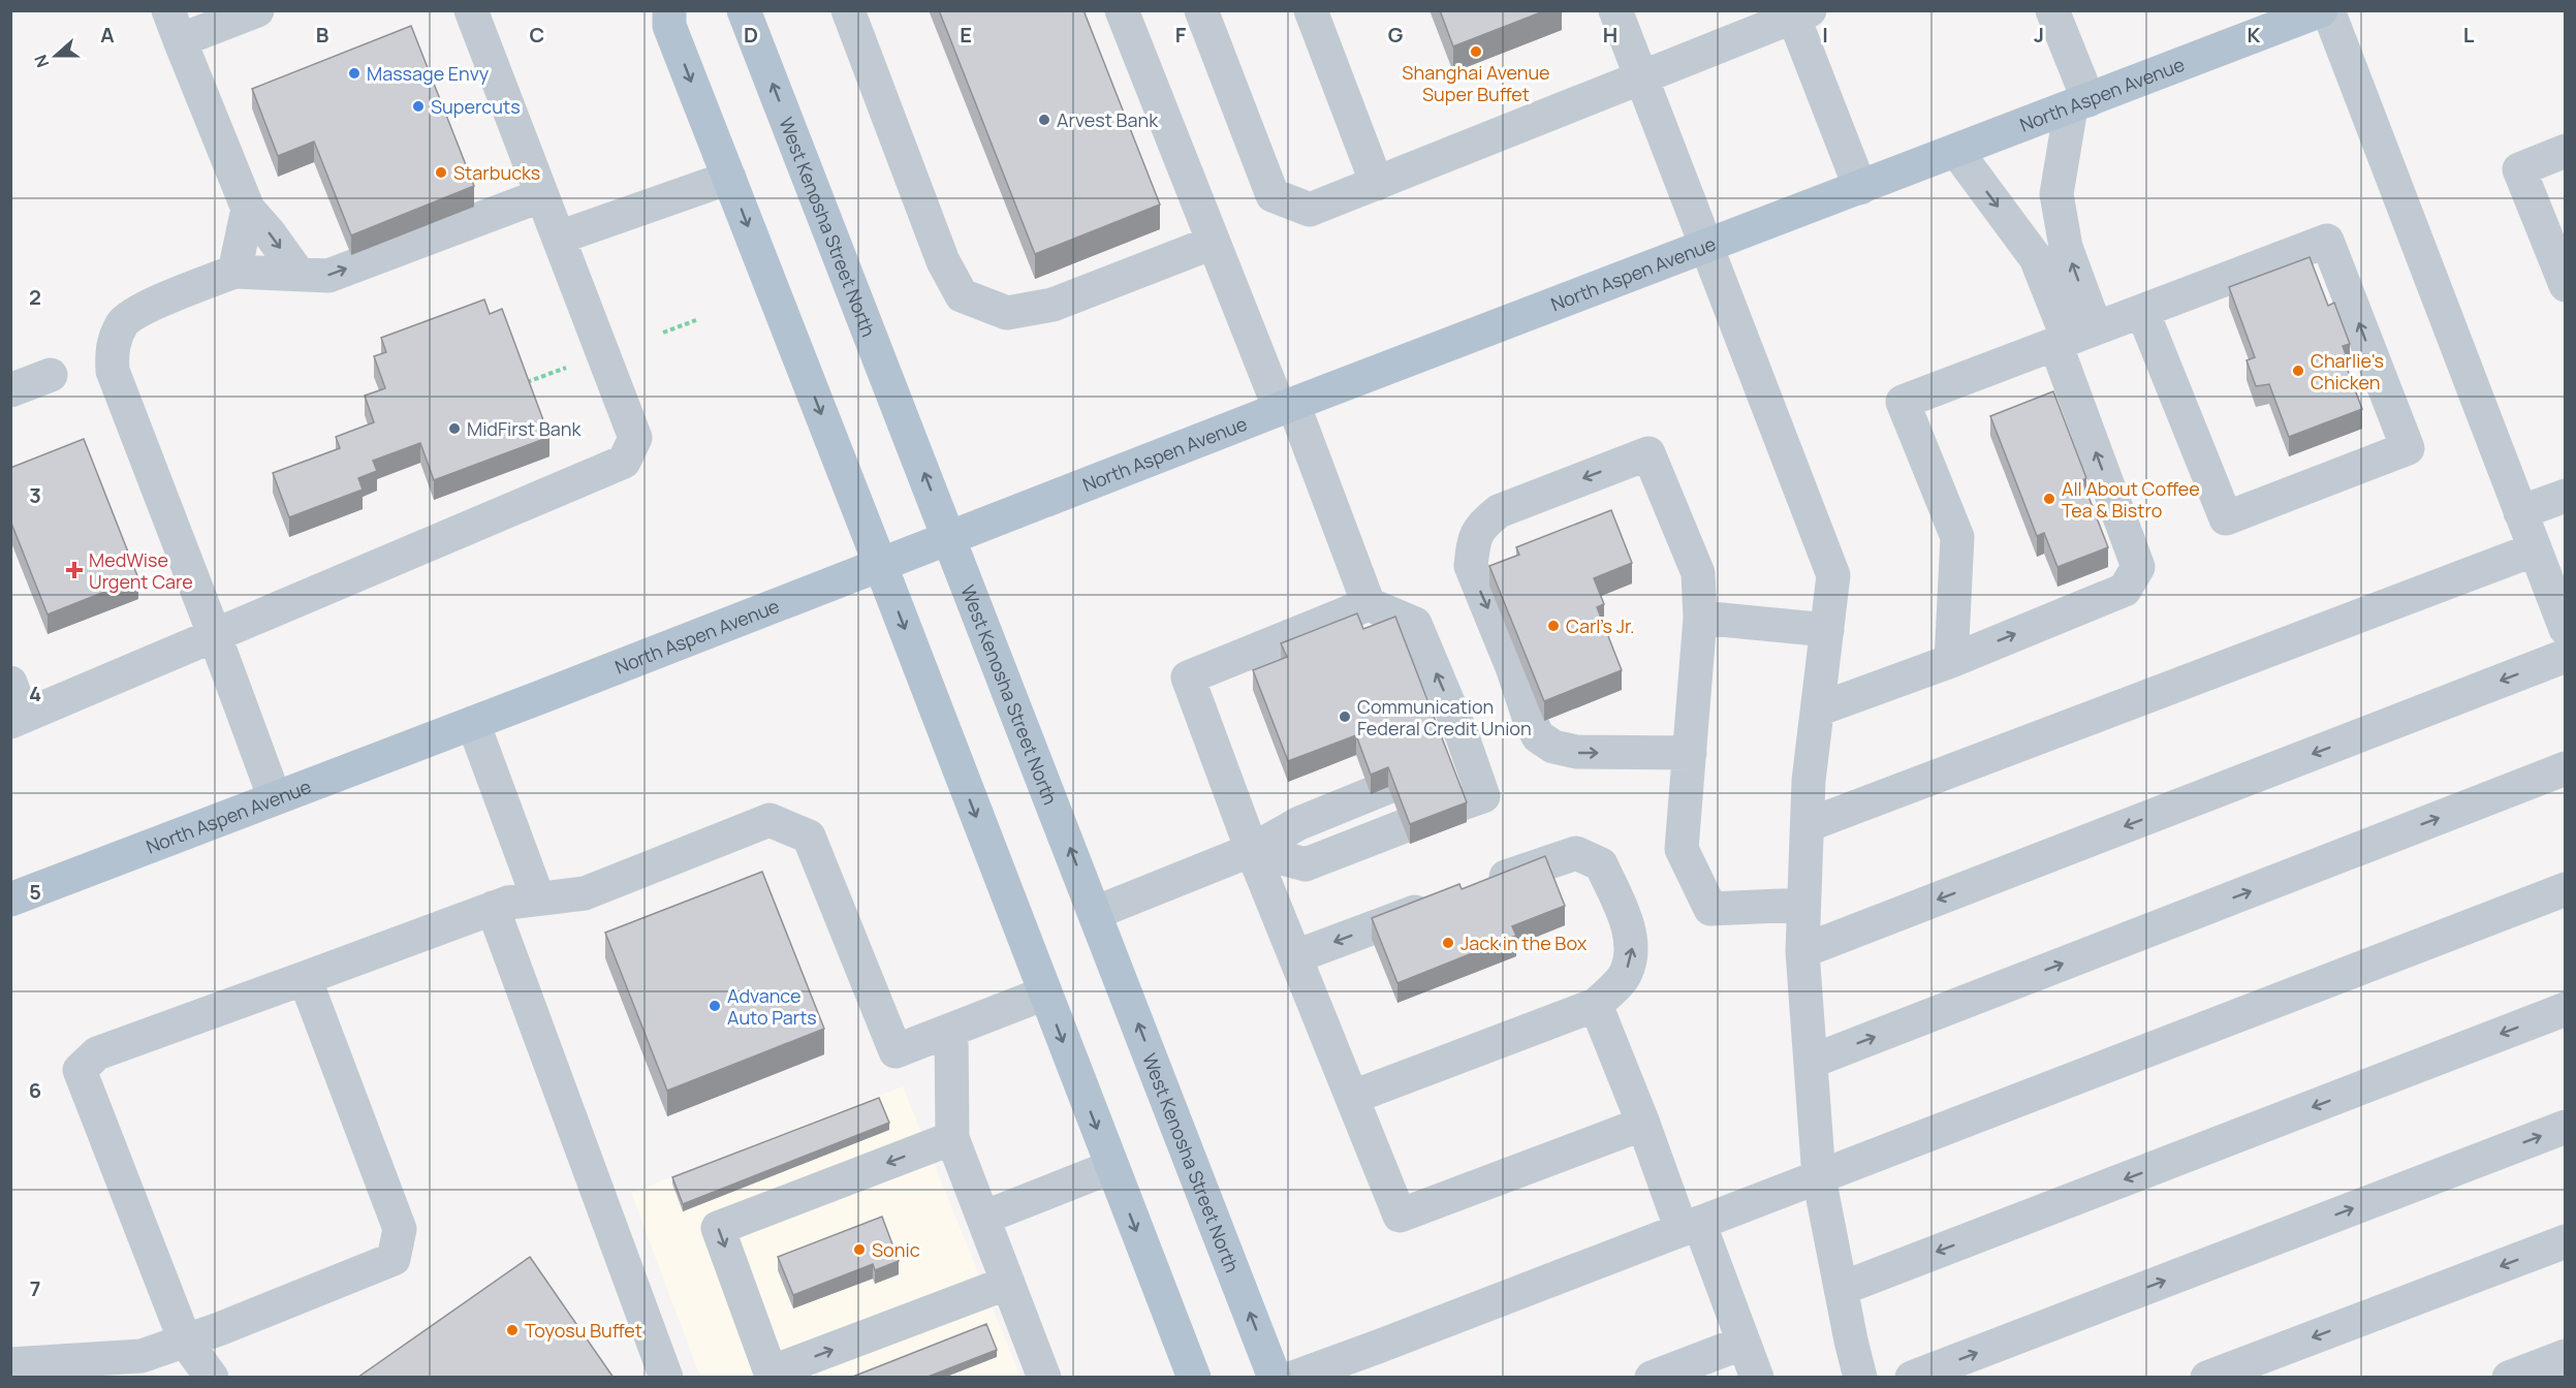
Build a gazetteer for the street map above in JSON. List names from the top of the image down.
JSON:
{
  "streets": {
    "main road": ["North Aspen Avenue", "West Kenosha Street North"]
  },
  "crossings": [
    ["North Aspen Avenue", "West Kenosha Street North"]
  ],
  "places": {
    "other": [
      "Shanghai Avenue Super Buffet",
      "Massage Envy",
      "Supercuts",
      "Arvest Bank",
      "Starbucks",
      "Charlie's Chicken",
      "MidFirst Bank",
      "All About Coffee Tea & Bistro",
      "Carl's Jr.",
      "Communication Federal Credit Union",
      "Jack in the Box",
      "Advance Auto Parts",
      "Sonic",
      "Toyosu Buffet"
    ],
    "health": ["MedWise Urgent Care"]
  },
  "north": "left",
  "grid": {
    "columns": [
      "A",
      "B",
      "C",
      "D",
      "E",
      "F",
      "G",
      "H",
      "I",
      "J",
      "K",
      "L"
    ],
    "rows": [
      "2",
      "3",
      "4",
      "5",
      "6",
      "7"
    ]
  }
}
